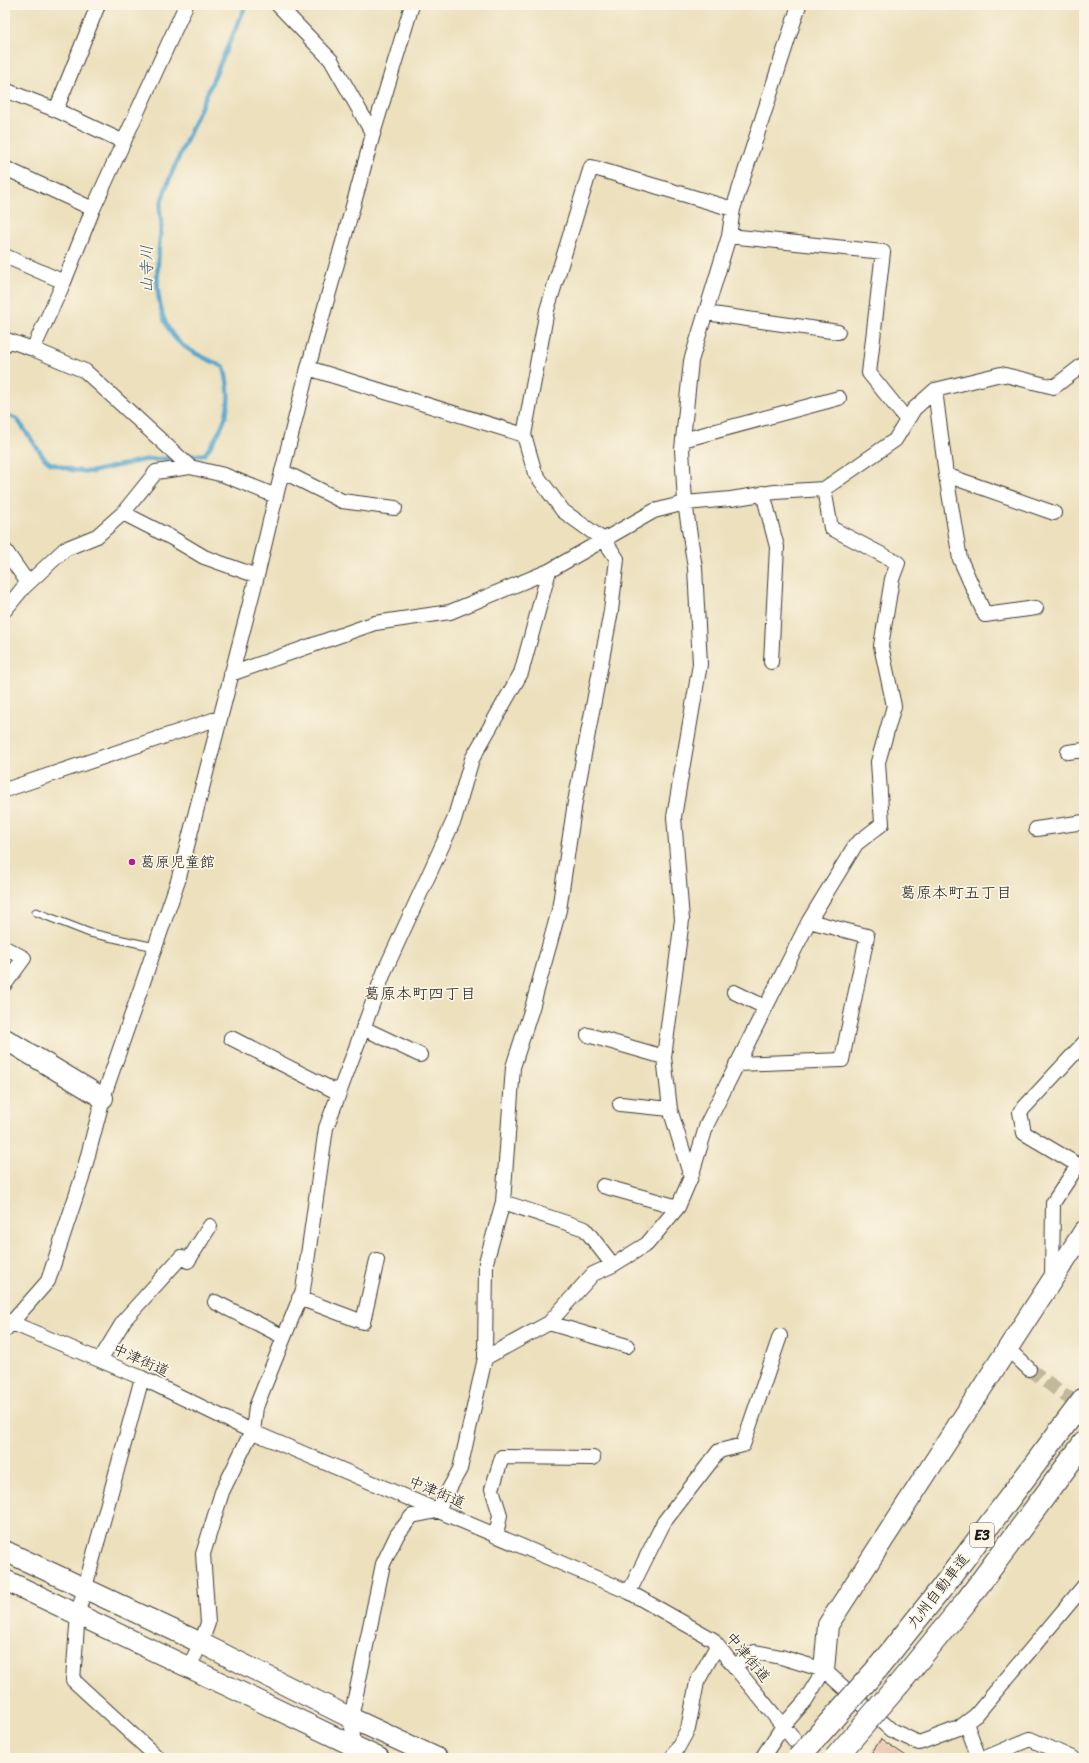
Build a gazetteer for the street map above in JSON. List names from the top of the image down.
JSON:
{
  "streets": {
    "highway": ["E3", "九州自動車道"],
    "street": ["中津街道"]
  },
  "districts": ["葛原本町五丁目", "葛原本町四丁目"],
  "water": ["山寺川"],
  "places": ["葛原児童館"]
}
